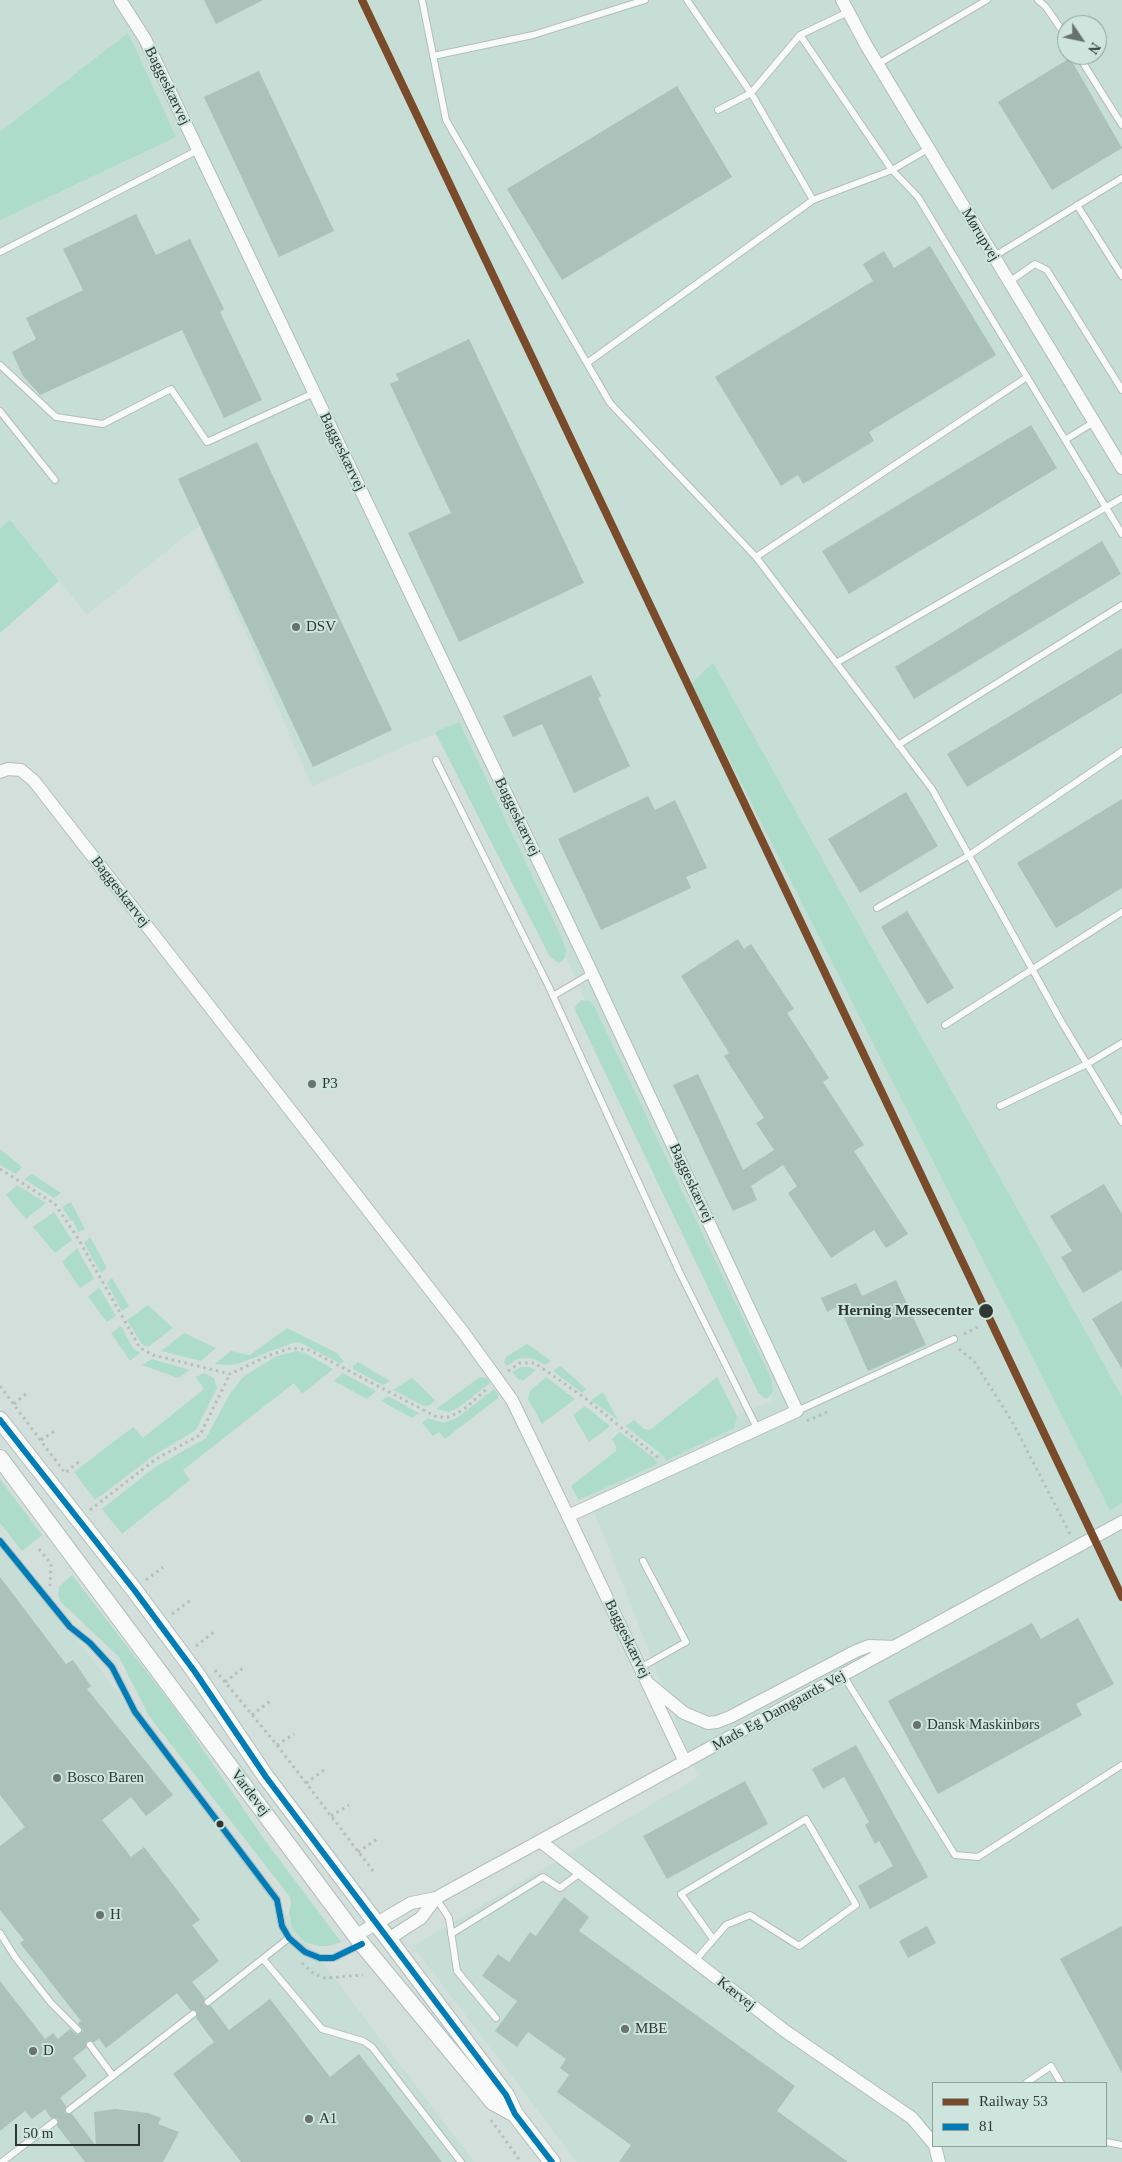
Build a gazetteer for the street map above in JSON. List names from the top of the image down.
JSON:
{
  "streets": {
    "street": [
      "Baggeskærvej",
      "Mørupvej",
      "Mads Eg Damgaards Vej",
      "Vardevej",
      "Kærvej"
    ]
  },
  "crossings": [
    ["Baggeskærvej", "Mads Eg Damgaards Vej"],
    ["Mads Eg Damgaards Vej", "Vardevej"],
    ["Mads Eg Damgaards Vej", "Kærvej"]
  ],
  "places": [
    "DSV",
    "P3",
    "Herning Messecenter",
    "Dansk Maskinbørs",
    "Bosco Baren",
    "H",
    "MBE",
    "D",
    "A1"
  ],
  "lines": ["rail line 53", "transit line 81"],
  "legend": ["Railway 53", "81"],
  "scale_bar": "50 m",
  "north": "bottom right"
}
